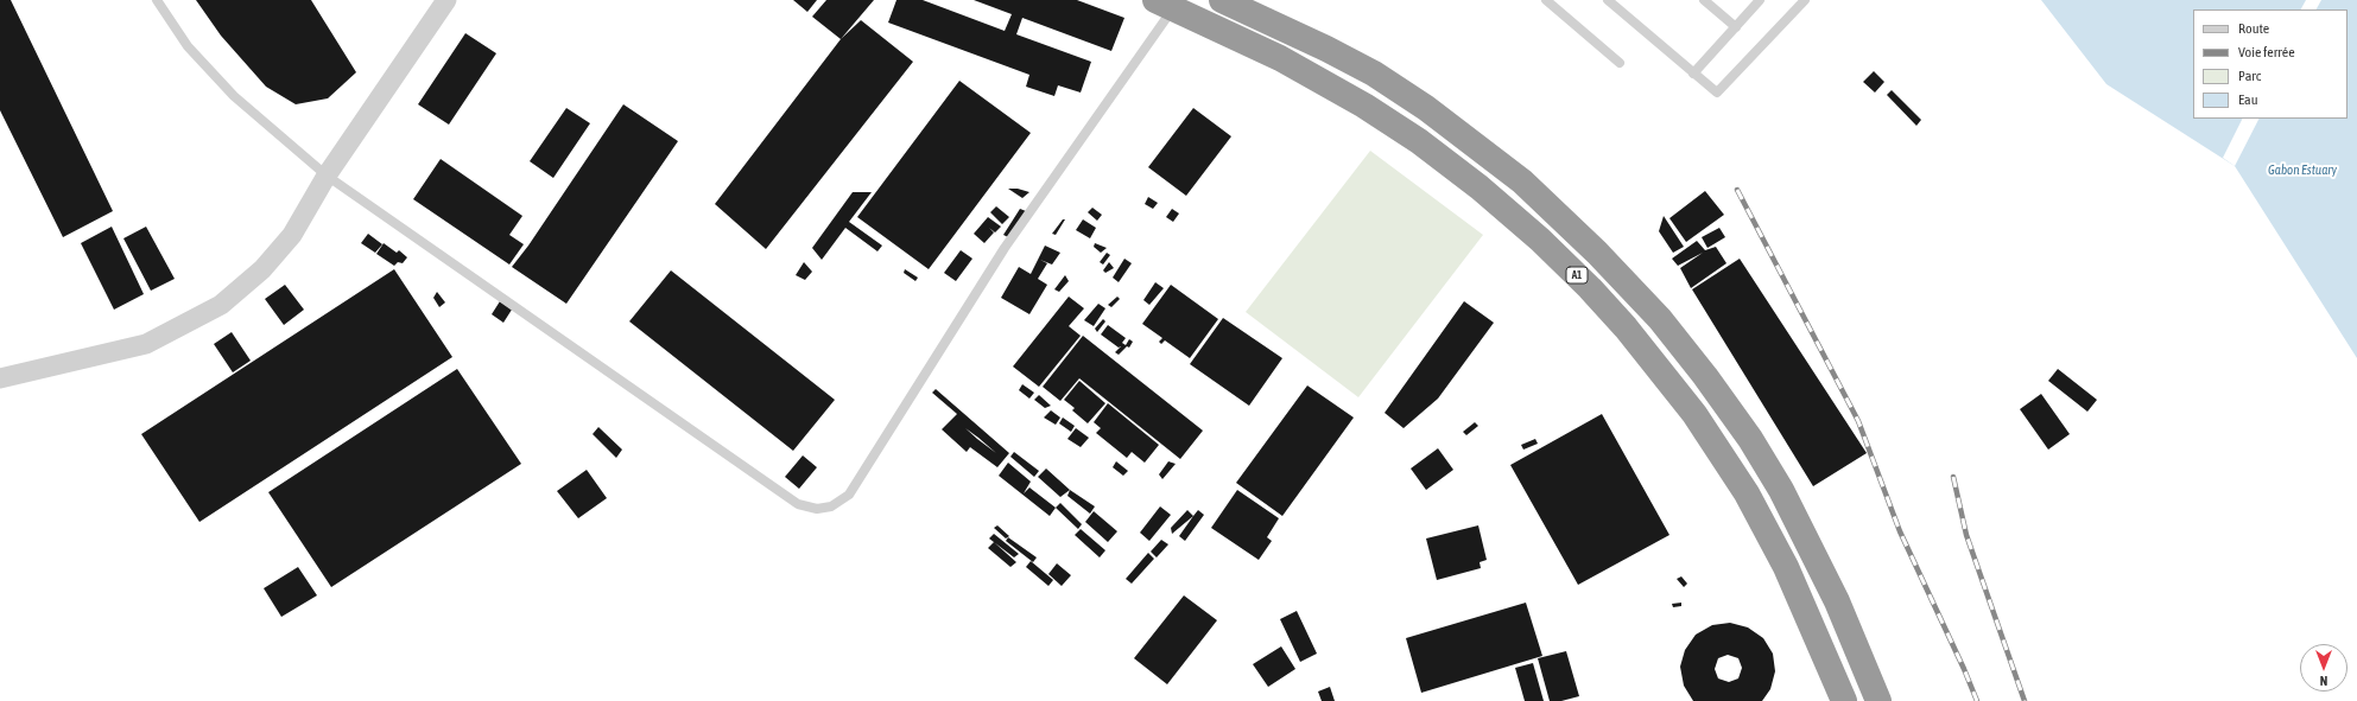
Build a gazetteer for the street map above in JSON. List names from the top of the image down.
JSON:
{
  "streets": {
    "highway": ["A1"]
  },
  "water": ["Gabon Estuary"],
  "legend": [
    "Route",
    "Voie ferrée",
    "Parc",
    "Eau"
  ],
  "north": "bottom"
}
